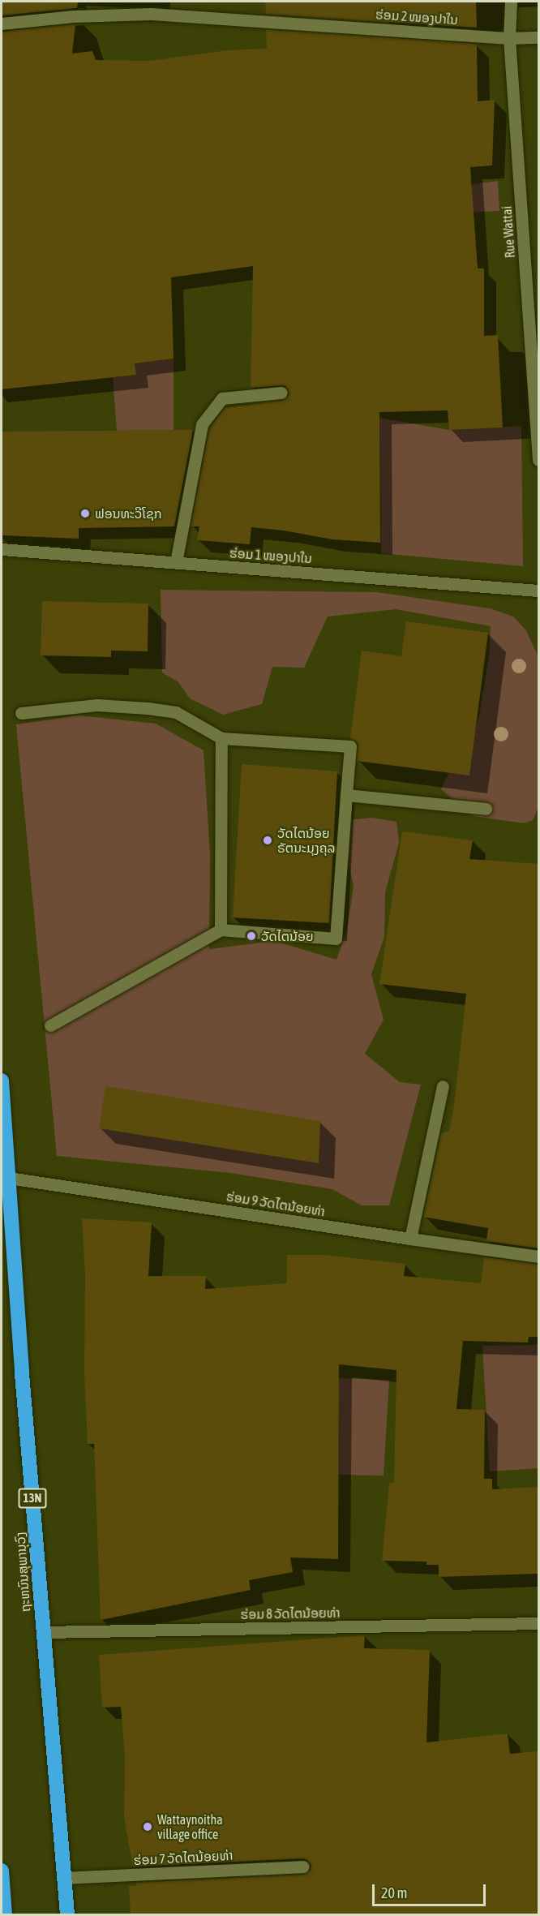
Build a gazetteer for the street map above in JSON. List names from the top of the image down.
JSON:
{
  "streets": {
    "highway": ["13N", "ຖະຫນົນສຸພານຸວົງ"],
    "street": [
      "ຮ່ອມ 2 ໜອງປາໃນ",
      "Rue Wattai",
      "ຮ່ອມ 1 ໜອງປາໃນ",
      "ຮ່ອມ 9 ວັດໄຕນ້ອຍທ່າ",
      "ຮ່ອມ 8 ວັດໄຕນ້ອຍທ່າ",
      "ຮ່ອມ 7 ວັດໄຕນ້ອຍທ່າ"
    ]
  },
  "crossings": [
    ["ຮ່ອມ 2 ໜອງປາໃນ", "Rue Wattai"],
    ["ຮ່ອມ 9 ວັດໄຕນ້ອຍທ່າ", "ຖະຫນົນສຸພານຸວົງ"],
    ["ຖະຫນົນສຸພານຸວົງ", "ຮ່ອມ 8 ວັດໄຕນ້ອຍທ່າ"],
    ["ຖະຫນົນສຸພານຸວົງ", "ຮ່ອມ 7 ວັດໄຕນ້ອຍທ່າ"]
  ],
  "places": [
    "ຟອນທະວີໂຊກ",
    "ວັດໄຕນ້ອຍ ຣັຕນະມຸງຄຸລ",
    "ວັດໄຕນ້ອຍ",
    "Wattaynoitha village office"
  ],
  "scale_bar": "20 m"
}
